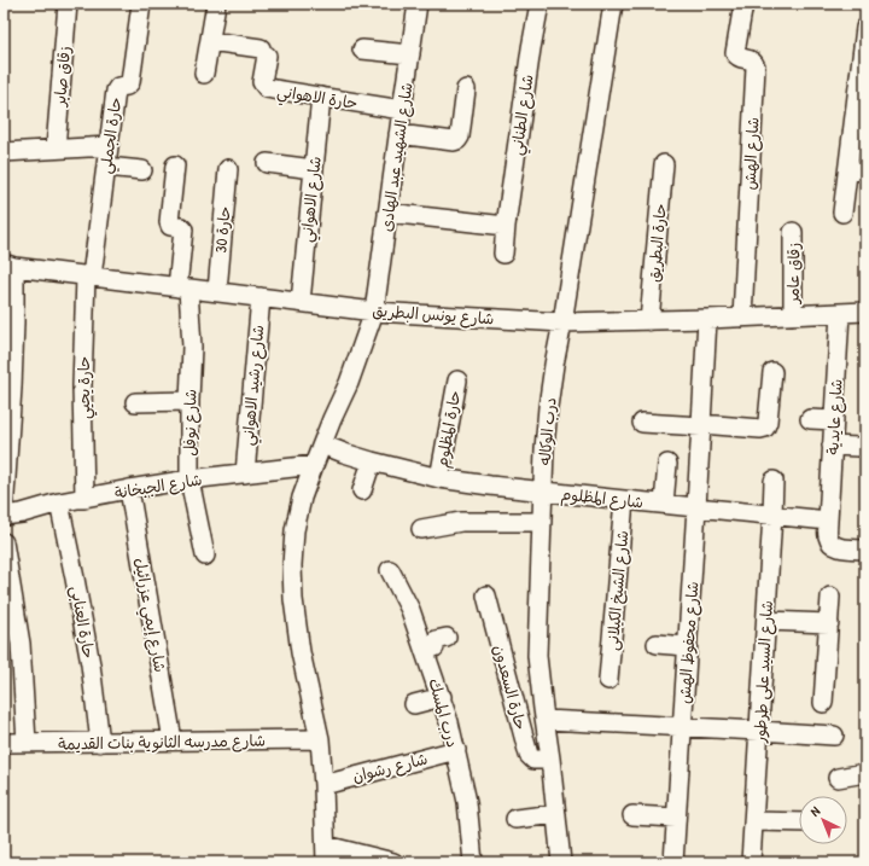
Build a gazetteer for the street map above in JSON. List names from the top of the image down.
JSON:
{
  "streets": {
    "street": [
      "زقاق صابر",
      "حارة الاهواني",
      "شارع الطناني",
      "حارة الجملي",
      "شارع الهش",
      "شارع الشهيد عبد الهادى",
      "شارع الاهواني",
      "حارة 30",
      "حارة البطريق",
      "زقاق عامر",
      "شارع يونس البطريق",
      "شارع رشيد الاهواني",
      "حارة يحيي",
      "شارع عايدية",
      "شارع نوفل",
      "حارة المظلوم",
      "درب الوكاله",
      "شارع الجبخانة",
      "شارع المظلوم",
      "شارع الشيخ الكيلانى",
      "شارع إيمي عزرائيل",
      "حارة العنابى",
      "شارع محفوظ الهش",
      "شارع السيد على طرطور",
      "حارة السعدون",
      "درب المسك",
      "شارع مدرسه الثانوية بنات القديمة",
      "شارع رشوان"
    ]
  },
  "crossings": [
    ["حارة الاهواني", "شارع الشهيد عبد الهادى"],
    ["حارة الاهواني", "شارع الاهواني"],
    ["حارة الجملي", "شارع يونس البطريق"],
    ["حارة الجملي", "حارة يحيي"],
    ["شارع الهش", "شارع يونس البطريق"],
    ["شارع الشهيد عبد الهادى", "شارع يونس البطريق"],
    ["شارع الشهيد عبد الهادى", "شارع الجبخانة"],
    ["شارع الشهيد عبد الهادى", "شارع المظلوم"],
    ["شارع الشهيد عبد الهادى", "شارع مدرسه الثانوية بنات القديمة"],
    ["شارع الشهيد عبد الهادى", "شارع رشوان"],
    ["شارع الاهواني", "شارع يونس البطريق"],
    ["حارة 30", "شارع يونس البطريق"],
    ["حارة البطريق", "شارع يونس البطريق"],
    ["زقاق عامر", "شارع يونس البطريق"],
    ["شارع يونس البطريق", "شارع رشيد الاهواني"],
    ["شارع يونس البطريق", "حارة يحيي"],
    ["شارع يونس البطريق", "شارع عايدية"],
    ["شارع يونس البطريق", "شارع نوفل"],
    ["شارع يونس البطريق", "درب الوكاله"],
    ["شارع يونس البطريق", "شارع محفوظ الهش"],
    ["شارع رشيد الاهواني", "شارع الجبخانة"],
    ["حارة يحيي", "شارع الجبخانة"],
    ["شارع عايدية", "شارع المظلوم"],
    ["شارع نوفل", "شارع الجبخانة"],
    ["حارة المظلوم", "شارع المظلوم"],
    ["درب الوكاله", "شارع المظلوم"],
    ["درب الوكاله", "حارة السعدون"],
    ["شارع الجبخانة", "شارع إيمي عزرائيل"],
    ["شارع الجبخانة", "حارة العنابى"],
    ["شارع المظلوم", "شارع الشيخ الكيلانى"],
    ["شارع المظلوم", "شارع محفوظ الهش"],
    ["شارع المظلوم", "شارع السيد على طرطور"],
    ["شارع إيمي عزرائيل", "شارع مدرسه الثانوية بنات القديمة"],
    ["حارة العنابى", "شارع مدرسه الثانوية بنات القديمة"],
    ["درب المسك", "شارع رشوان"]
  ],
  "north": "top left"
}
